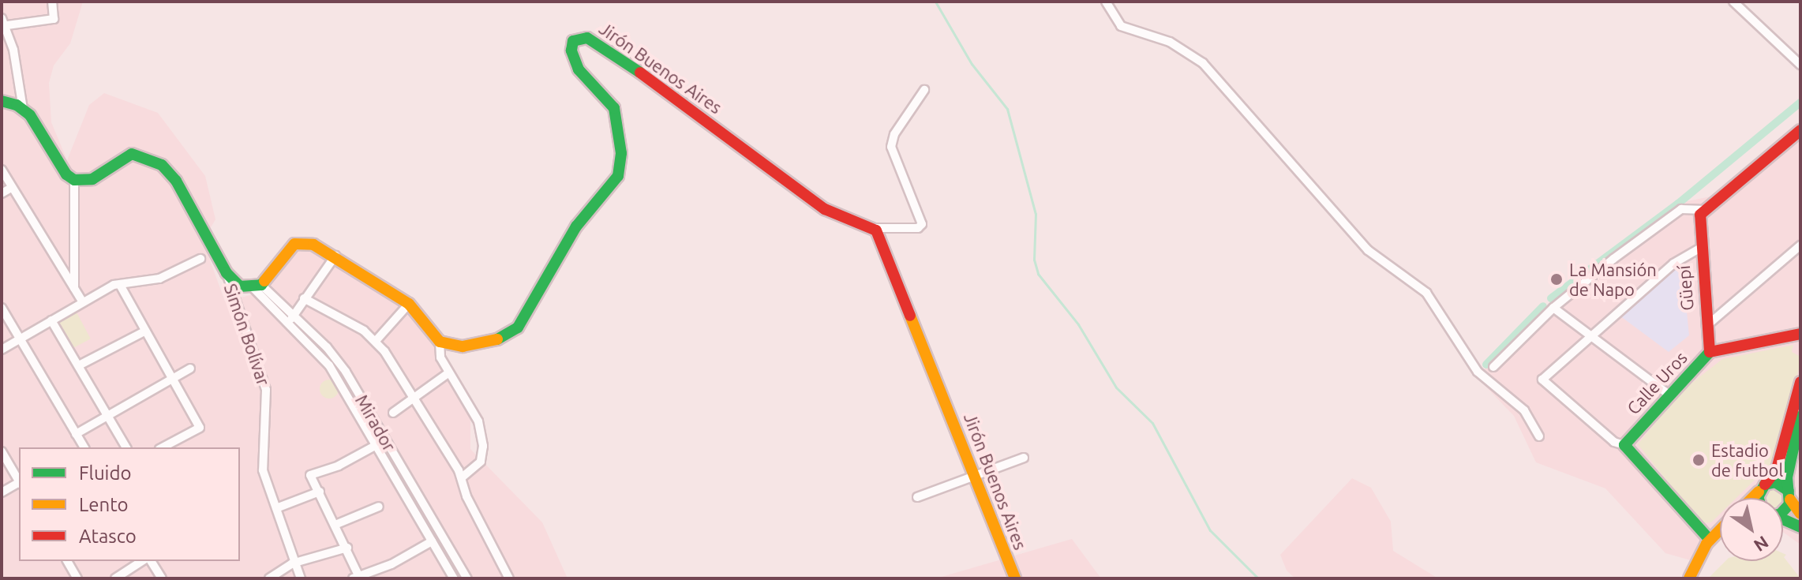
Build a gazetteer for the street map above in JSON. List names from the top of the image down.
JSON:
{
  "streets": {
    "street": [
      "Jirón Buenos Aires",
      "Güepí",
      "Simón Bolívar",
      "Calle Uros",
      "Mirador"
    ]
  },
  "crossings": [
    ["Güepí", "Calle Uros"]
  ],
  "places": ["La Mansión de Napo", "Estadio de futbol"],
  "legend": ["Fluido", "Lento", "Atasco"],
  "north": "bottom right"
}
